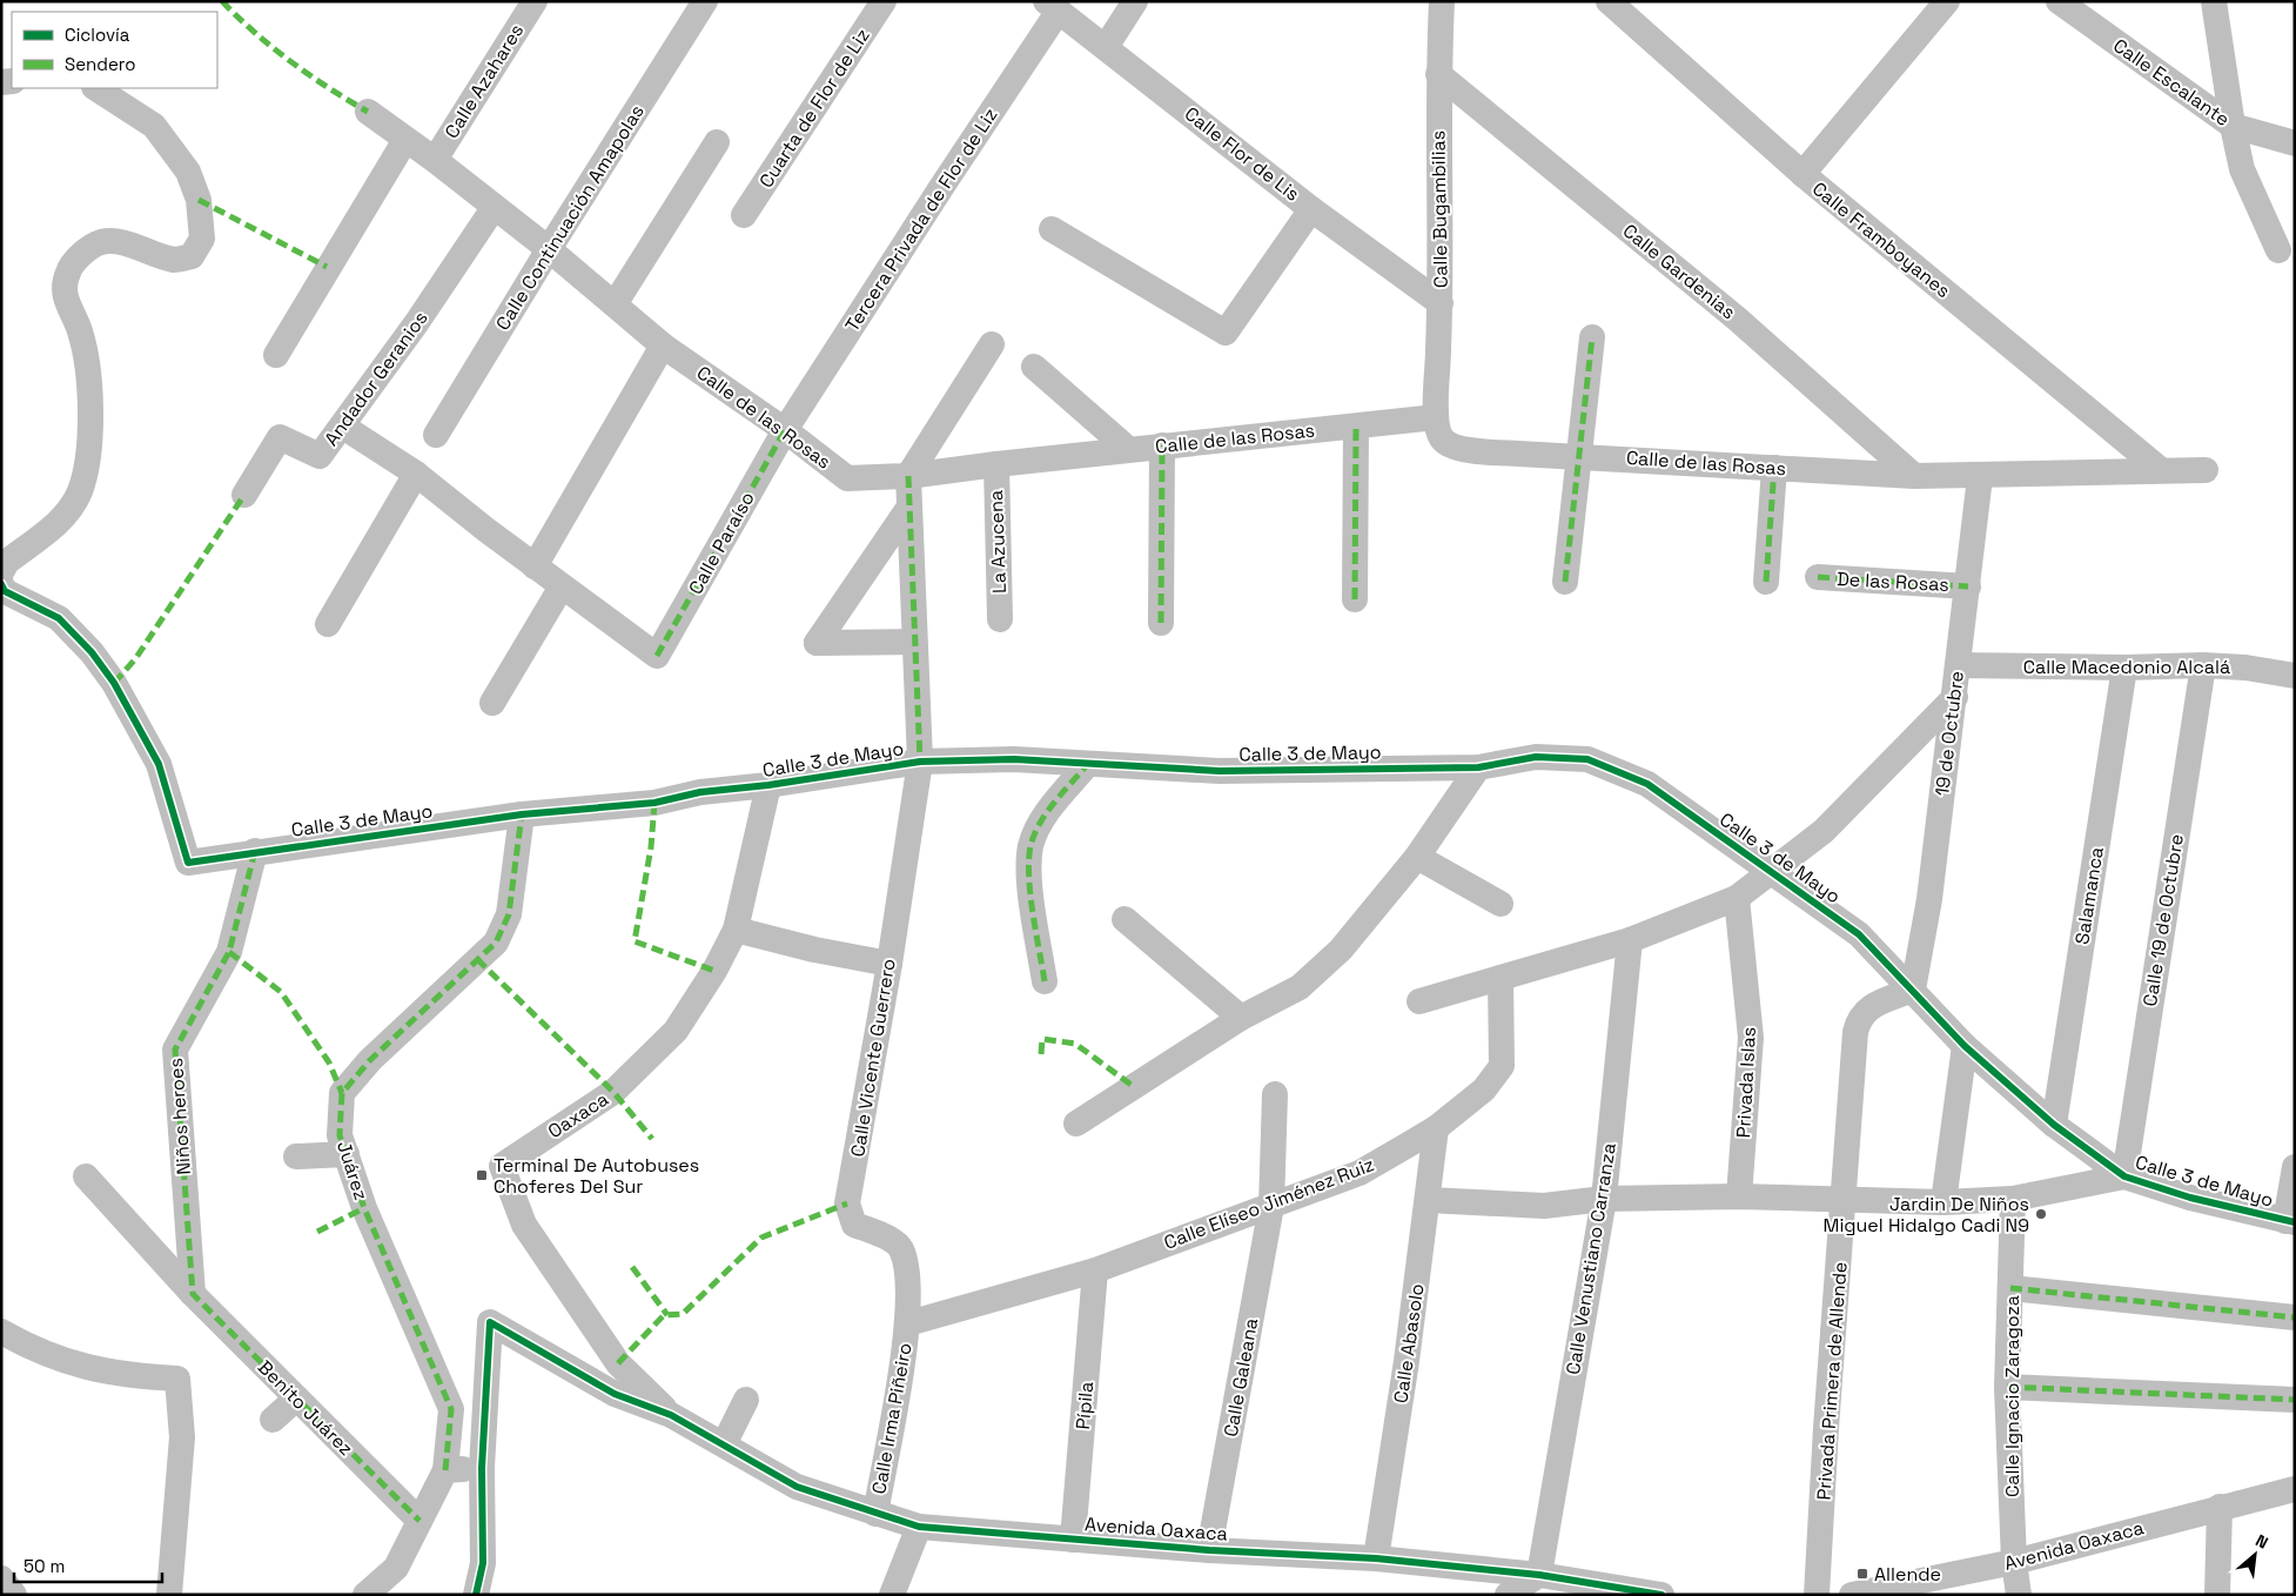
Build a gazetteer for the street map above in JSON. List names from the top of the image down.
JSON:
{
  "streets": {
    "street": [
      "Calle Azahares",
      "Calle Escalante",
      "Cuarta de Flor de Liz",
      "Calle Flor de Lis",
      "Calle Bugambilias",
      "Calle Continuación Amapolas",
      "Tercera Privada de Flor de Liz",
      "Calle Framboyanes",
      "Calle Gardenias",
      "Andador Geranios",
      "Calle de las Rosas",
      "La Azucena",
      "Calle Paraíso",
      "De las Rosas",
      "Calle Macedonio Alcalá",
      "19 de Octubre",
      "Calle 3 de Mayo",
      "Salamanca",
      "Calle 19 de Octubre",
      "Calle Vicente Guerrero",
      "Privada Islas",
      "Oaxaca",
      "Niños heroes",
      "Juárez",
      "Calle Elíseo Jiménez Ruiz",
      "Calle Venustiano Carranza",
      "Calle Abasolo",
      "Calle Galeana",
      "Privada Primera de Allende",
      "Calle Ignacio Zaragoza",
      "Pípila",
      "Benito Juárez",
      "Calle Irma Piñeiro",
      "Avenida Oaxaca"
    ]
  },
  "crossings": [
    ["Calle Azahares", "Calle de las Rosas"],
    ["Calle Flor de Lis", "Calle Bugambilias"],
    ["Calle Flor de Lis", "Tercera Privada de Flor de Liz"],
    ["Calle Bugambilias", "Calle Gardenias"],
    ["Calle Bugambilias", "Calle de las Rosas"],
    ["Calle Continuación Amapolas", "Calle de las Rosas"],
    ["Tercera Privada de Flor de Liz", "Calle de las Rosas"],
    ["Tercera Privada de Flor de Liz", "Calle Paraíso"],
    ["Calle Framboyanes", "Calle de las Rosas"],
    ["Calle Gardenias", "Calle de las Rosas"],
    ["Andador Geranios", "Calle de las Rosas"],
    ["Calle de las Rosas", "La Azucena"],
    ["Calle de las Rosas", "Calle Paraíso"],
    ["Calle de las Rosas", "19 de Octubre"],
    ["Calle de las Rosas", "Calle Vicente Guerrero"],
    ["De las Rosas", "19 de Octubre"],
    ["Calle Macedonio Alcalá", "19 de Octubre"],
    ["Calle Macedonio Alcalá", "Salamanca"],
    ["Calle Macedonio Alcalá", "Calle 19 de Octubre"],
    ["19 de Octubre", "Calle 3 de Mayo"],
    ["19 de Octubre", "Privada Primera de Allende"],
    ["Calle 3 de Mayo", "Salamanca"],
    ["Calle 3 de Mayo", "Calle 19 de Octubre"],
    ["Calle 3 de Mayo", "Calle Vicente Guerrero"],
    ["Calle 3 de Mayo", "Oaxaca"],
    ["Calle 3 de Mayo", "Niños heroes"],
    ["Calle 3 de Mayo", "Juárez"],
    ["Calle 3 de Mayo", "Privada Primera de Allende"],
    ["Calle Vicente Guerrero", "Calle Elíseo Jiménez Ruiz"],
    ["Calle Vicente Guerrero", "Calle Irma Piñeiro"],
    ["Oaxaca", "Avenida Oaxaca"],
    ["Niños heroes", "Benito Juárez"],
    ["Calle Elíseo Jiménez Ruiz", "Calle Abasolo"],
    ["Calle Elíseo Jiménez Ruiz", "Calle Galeana"],
    ["Calle Elíseo Jiménez Ruiz", "Pípila"],
    ["Calle Elíseo Jiménez Ruiz", "Calle Irma Piñeiro"],
    ["Calle Venustiano Carranza", "Avenida Oaxaca"],
    ["Calle Abasolo", "Avenida Oaxaca"],
    ["Calle Galeana", "Avenida Oaxaca"],
    ["Calle Ignacio Zaragoza", "Avenida Oaxaca"],
    ["Pípila", "Avenida Oaxaca"],
    ["Calle Irma Piñeiro", "Avenida Oaxaca"]
  ],
  "places": {
    "transit": ["Terminal De Autobuses Choferes Del Sur", "Allende"],
    "other": ["Jardin De Niños Miguel Hidalgo Cadi N9"]
  },
  "legend": ["Ciclovía", "Sendero"],
  "scale_bar": "50 m",
  "north": "top right"
}
